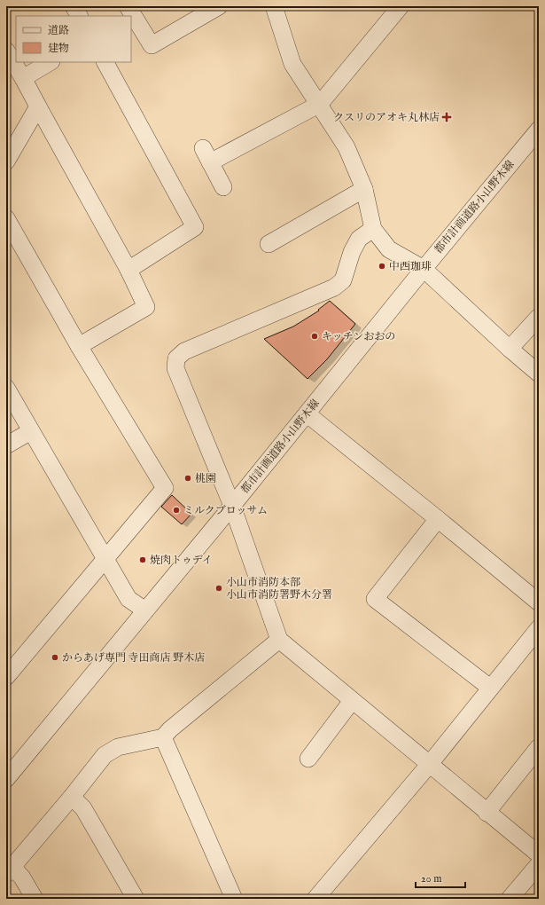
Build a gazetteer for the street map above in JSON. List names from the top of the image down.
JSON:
{
  "streets": {
    "street": ["都市計画道路小山野木線"]
  },
  "places": {
    "health": ["クスリのアオキ丸林店"],
    "other": [
      "中西珈琲",
      "キッチンおおの",
      "桃園",
      "ミルクブロッサム",
      "焼肉トゥデイ",
      "小山市消防本部 小山市消防署野木分署",
      "からあげ専門 寺田商店 野木店"
    ]
  },
  "legend": ["道路", "建物"],
  "scale_bar": "20 m"
}
